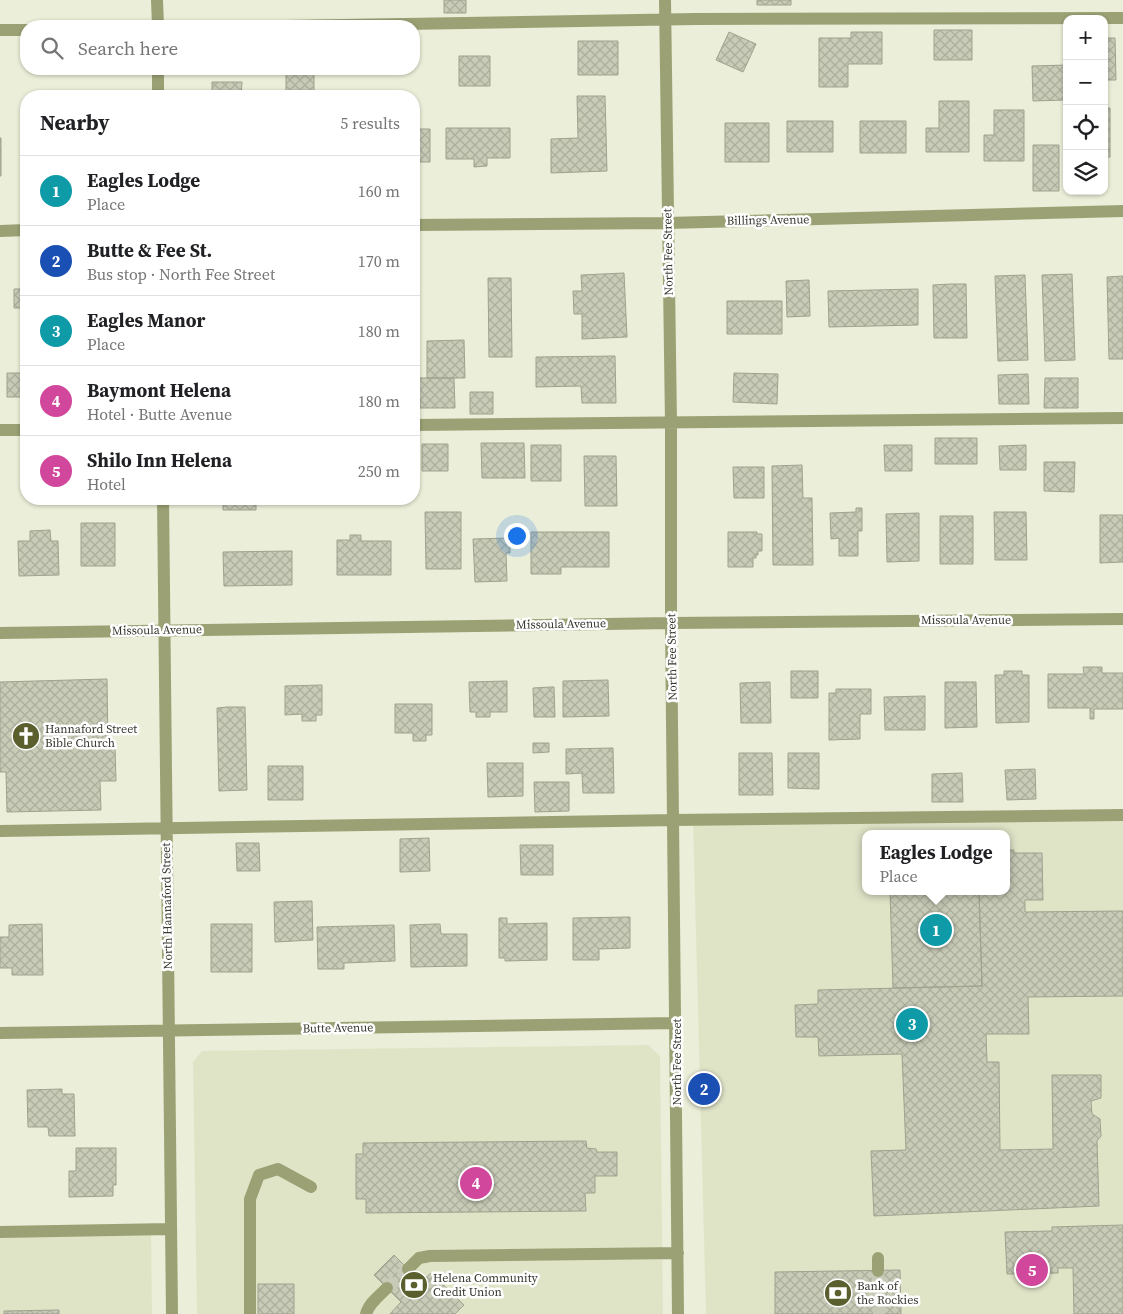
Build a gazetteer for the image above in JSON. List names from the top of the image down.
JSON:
{
  "streets": {
    "street": [
      "Billings Avenue",
      "North Fee Street",
      "Missoula Avenue",
      "North Hannaford Street",
      "Butte Avenue"
    ]
  },
  "crossings": [
    ["Billings Avenue", "North Fee Street"],
    ["North Fee Street", "Missoula Avenue"],
    ["North Fee Street", "Butte Avenue"],
    ["Missoula Avenue", "North Hannaford Street"],
    ["North Hannaford Street", "Butte Avenue"]
  ],
  "places": {
    "church": ["Hannaford Street Bible Church"],
    "bank": ["Helena Community Credit Union", "Bank of the Rockies"]
  },
  "page": {
    "map_buttons": ["+", "−"],
    "search": "Search here",
    "heading": ["Nearby", "5 results"],
    "list": [
      {
        "mark": "1",
        "name": "Eagles Lodge",
        "note": "Place",
        "value": "160 m"
      },
      {
        "mark": "2",
        "name": "Butte & Fee St.",
        "note": "Bus stop · North Fee Street",
        "value": "170 m"
      },
      {
        "mark": "3",
        "name": "Eagles Manor",
        "note": "Place",
        "value": "180 m"
      },
      {
        "mark": "4",
        "name": "Baymont Helena",
        "note": "Hotel · Butte Avenue",
        "value": "180 m"
      },
      {
        "mark": "5",
        "name": "Shilo Inn Helena",
        "note": "Hotel",
        "value": "250 m"
      }
    ],
    "popup": ["Eagles Lodge", "Place"],
    "pins": [
      "1",
      "3",
      "2",
      "4",
      "5"
    ]
  }
}
